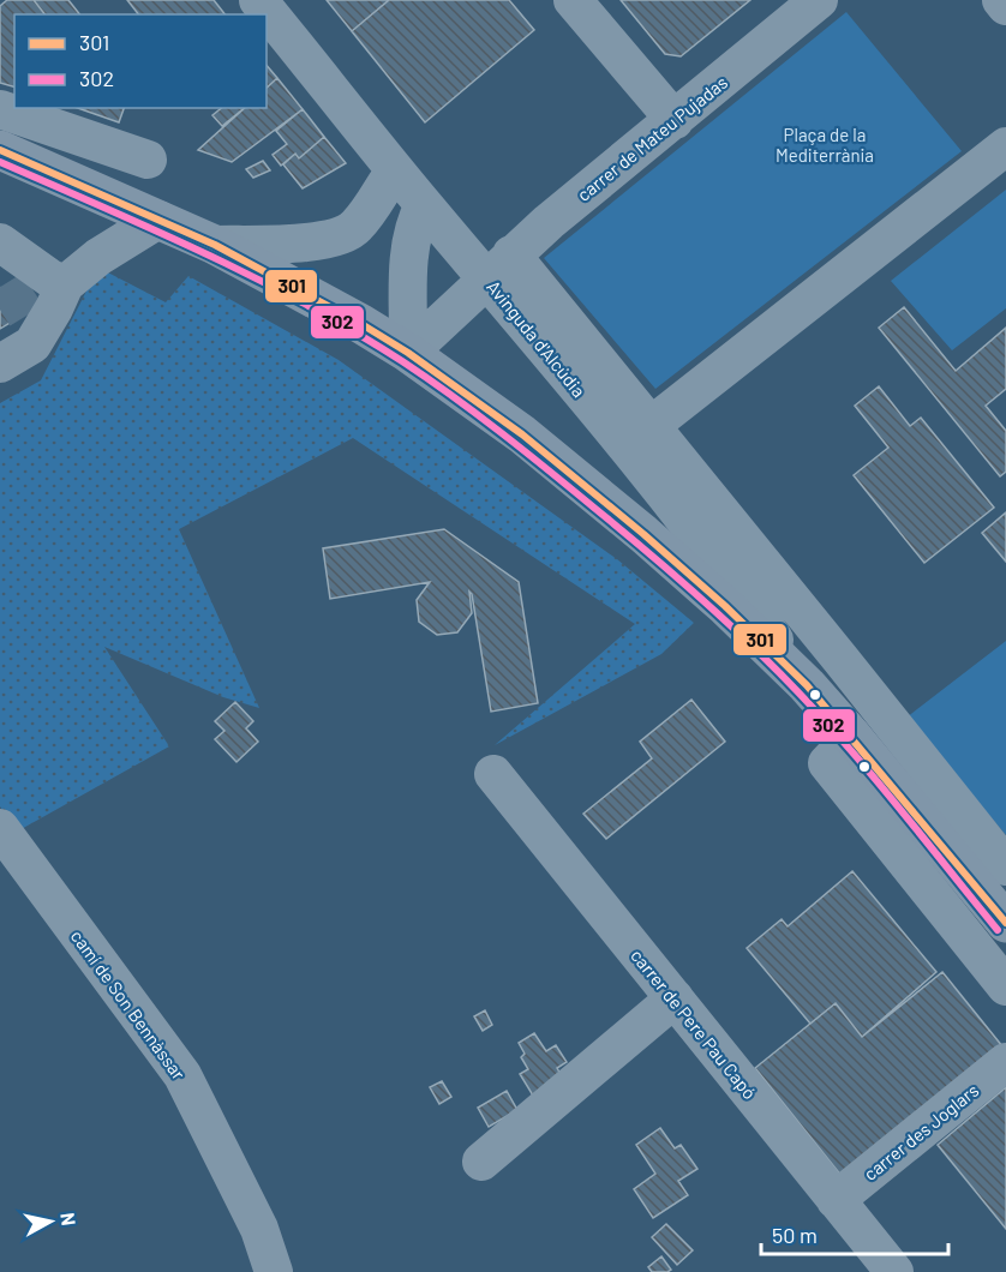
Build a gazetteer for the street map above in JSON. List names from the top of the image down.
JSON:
{
  "streets": {
    "street": [
      "carrer de Mateu Pujadas",
      "Avinguda d'Alcúdia",
      "camí de Son Bennàssar",
      "carrer de Pere Pau Capó",
      "carrer des Joglars"
    ]
  },
  "crossings": [
    ["carrer de Mateu Pujadas", "Avinguda d'Alcúdia"],
    ["carrer de Pere Pau Capó", "carrer des Joglars"]
  ],
  "parks": ["Plaça de la Mediterrània"],
  "lines": ["transit line 301", "transit line 302"],
  "legend": ["301", "302"],
  "scale_bar": "50 m",
  "north": "right"
}
